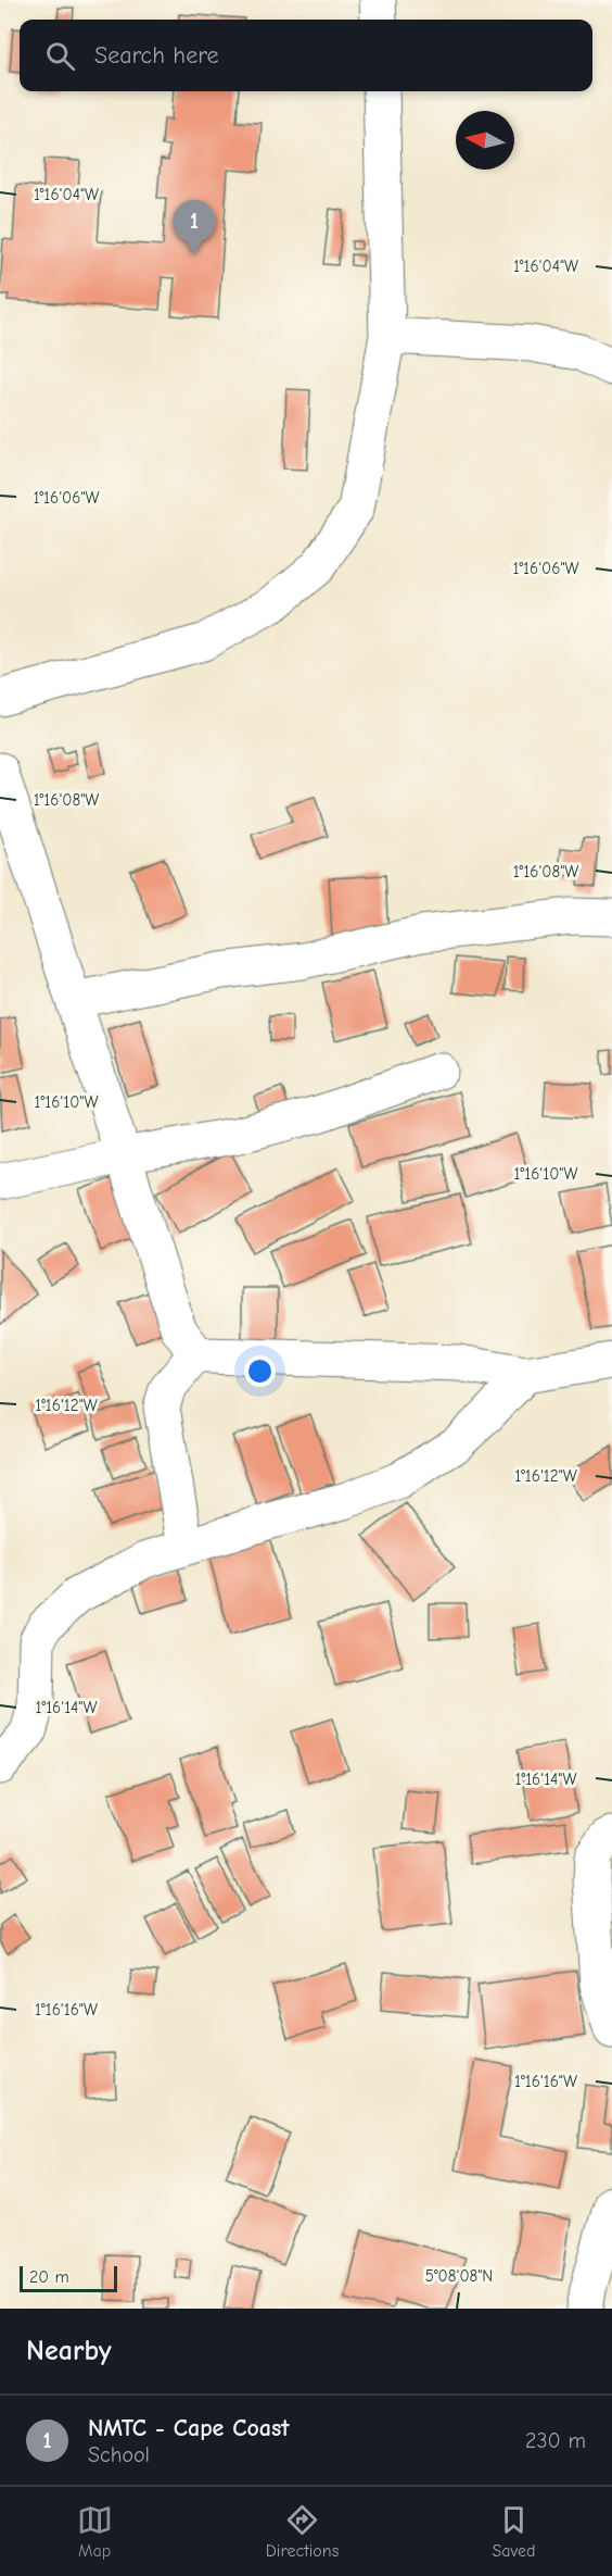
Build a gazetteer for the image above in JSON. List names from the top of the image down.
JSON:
{
  "scale_bar": "20 m",
  "north": "left",
  "page": {
    "search": "Search here",
    "pins": "1",
    "scale": "20 m",
    "heading": "Nearby",
    "list": [
      {
        "mark": "1",
        "name": "NMTC - Cape Coast",
        "note": "School",
        "value": "230 m"
      }
    ],
    "nav": ["Map", "Directions", "Saved"]
  },
  "coordinates": [
    "1°16'04\"W",
    "1°16'06\"W",
    "1°16'08\"W",
    "1°16'10\"W",
    "1°16'12\"W",
    "1°16'14\"W",
    "1°16'16\"W",
    "5°08'08\"N"
  ]
}
